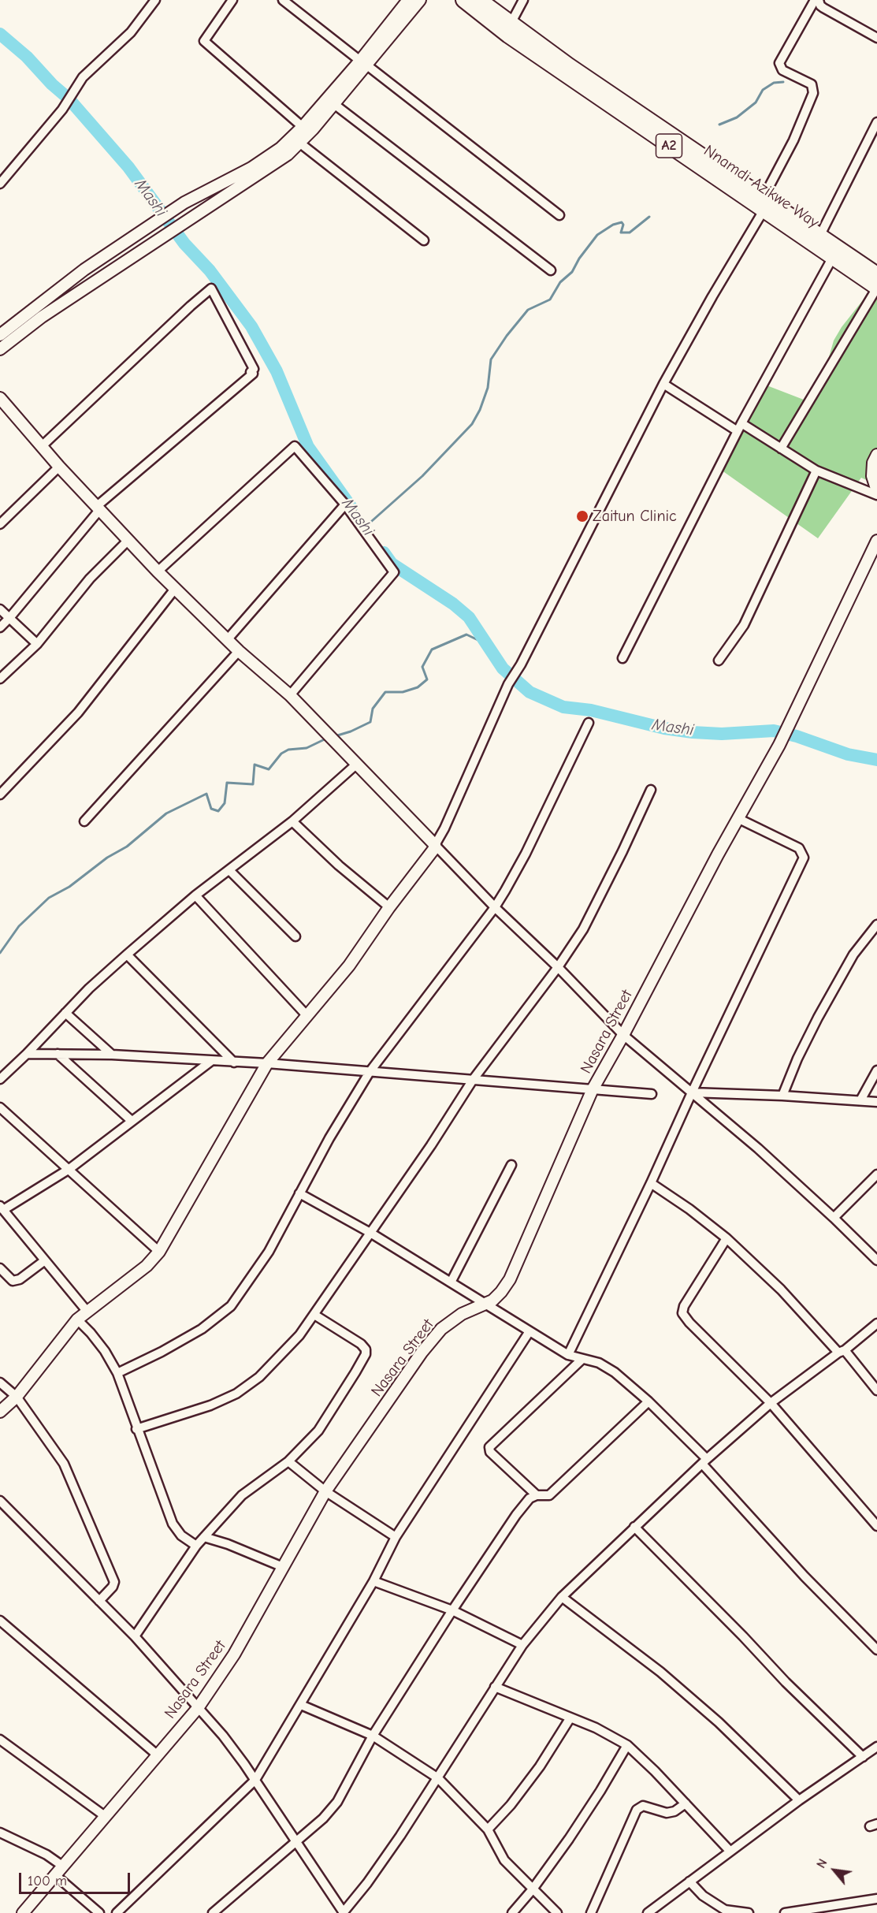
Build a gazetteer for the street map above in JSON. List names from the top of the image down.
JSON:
{
  "streets": {
    "highway": ["A2", "Nnamdi Azikwe Way"],
    "street": ["Nasara Street"]
  },
  "water": ["Mashi"],
  "places": ["Zaitun Clinic"],
  "scale_bar": "100 m",
  "north": "top left"
}
